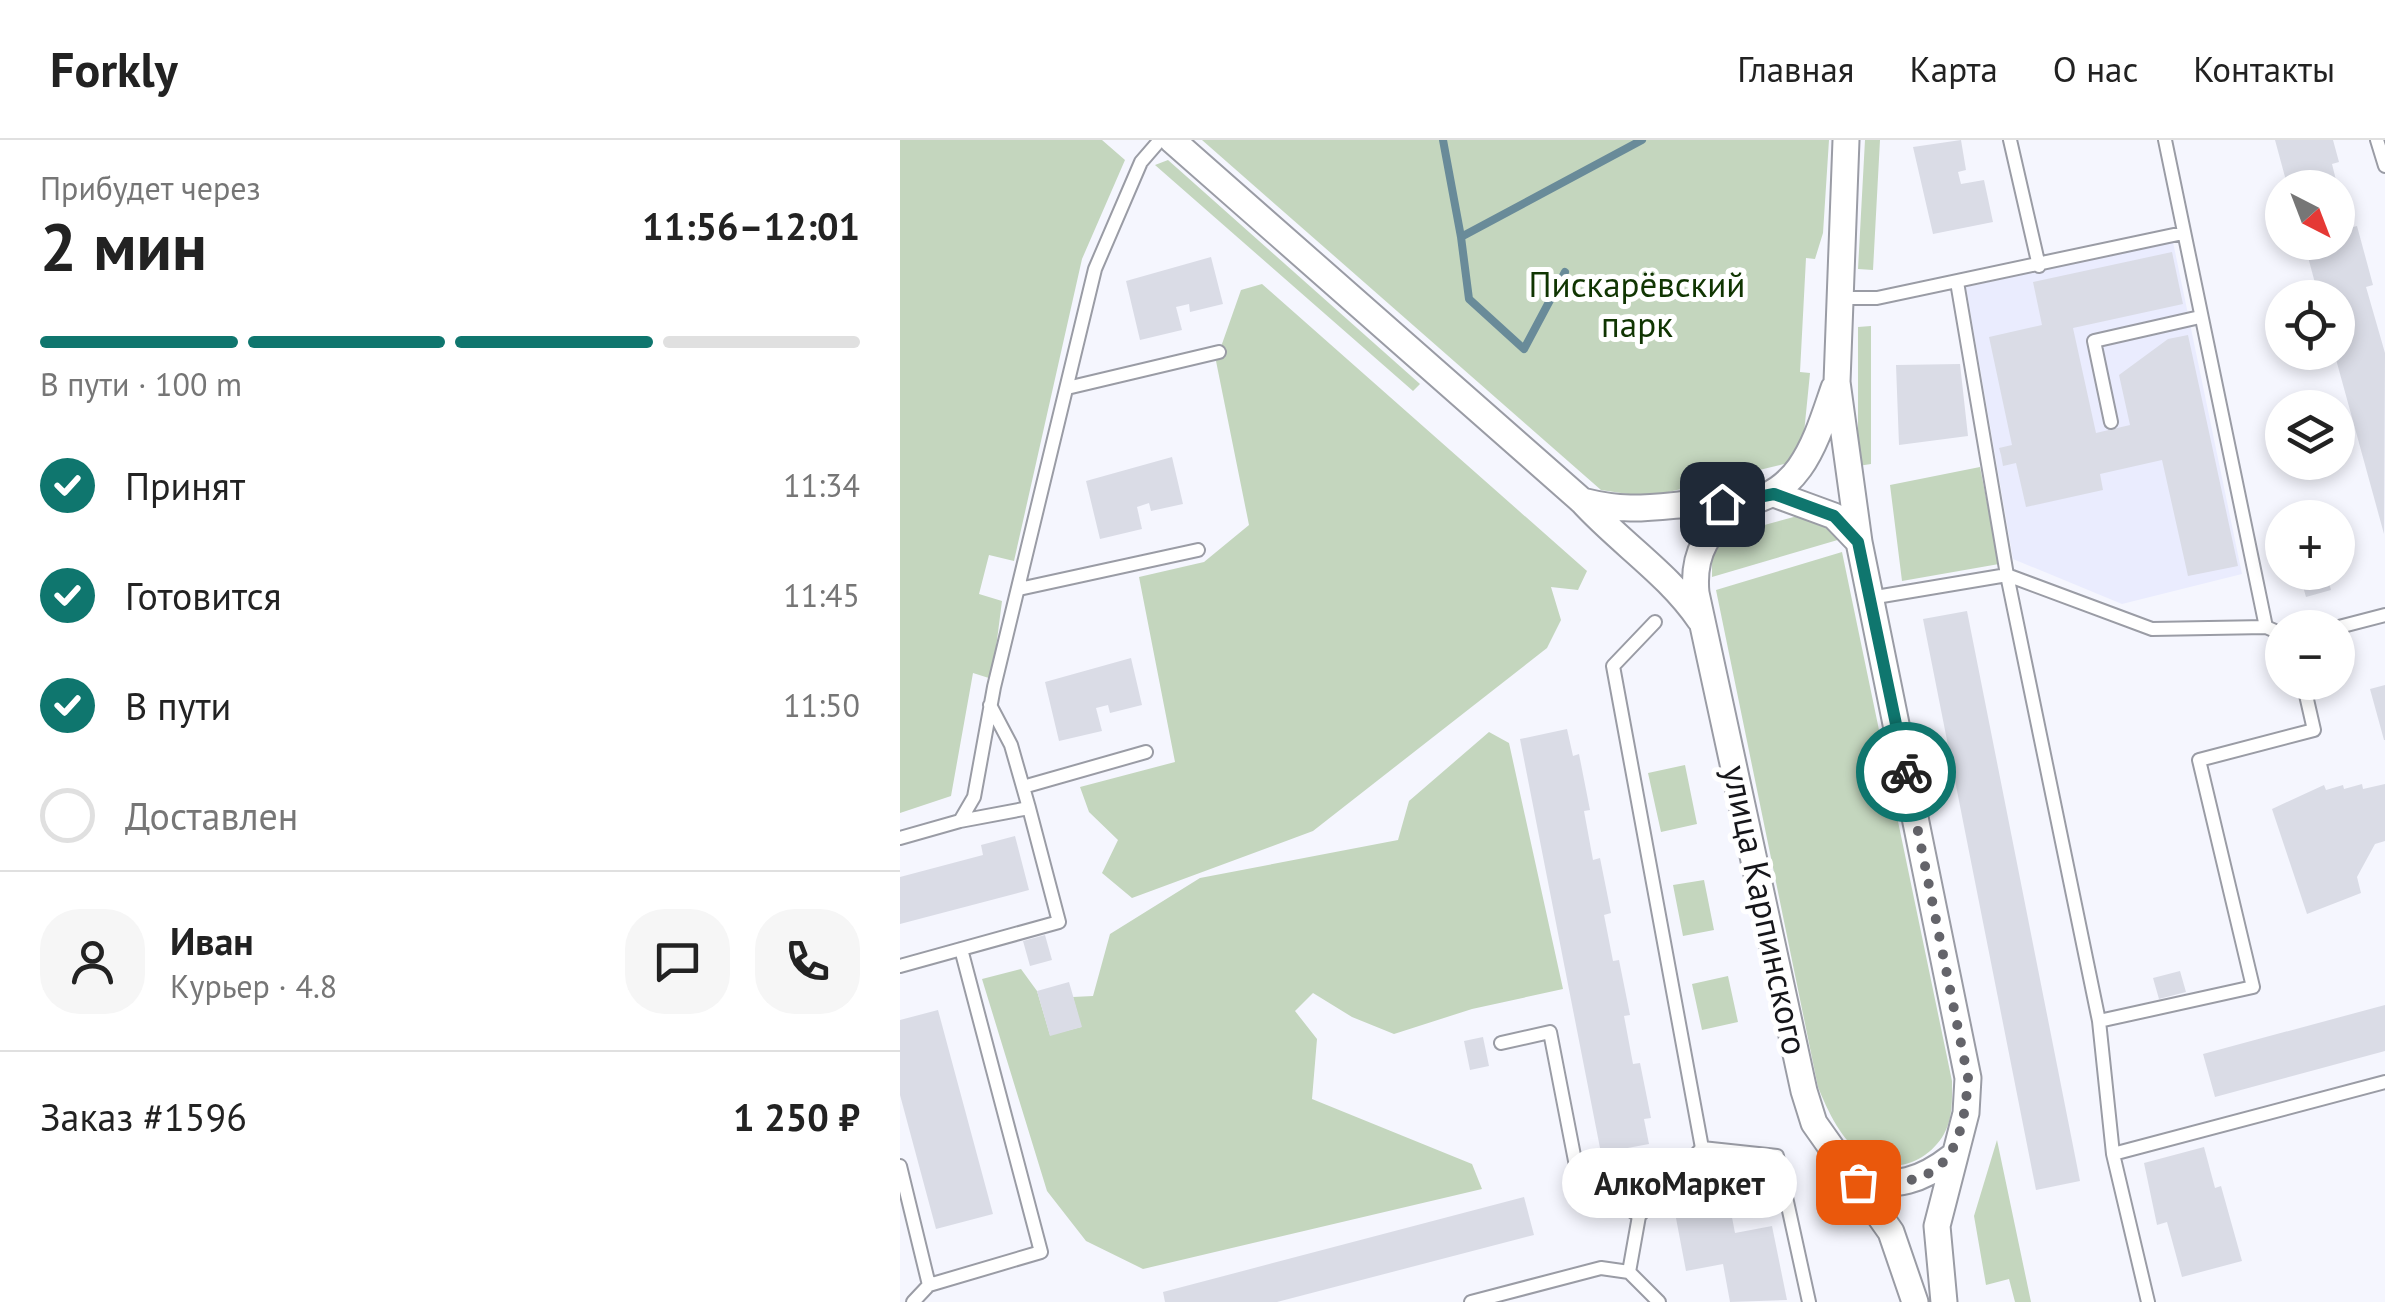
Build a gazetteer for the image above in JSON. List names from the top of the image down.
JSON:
{
  "streets": {
    "street": ["улица Карпинского"]
  },
  "parks": ["Пискарёвский парк"],
  "places": ["АлкоМаркет"],
  "north": "bottom right",
  "page": {
    "header": "Forkly",
    "nav": [
      "Главная",
      "Карта",
      "О нас",
      "Контакты"
    ],
    "heading": ["2 мин", "Прибудет через", "11:56–12:01"],
    "panel": [
      "Иван",
      "Курьер · 4.8",
      "Заказ #1596",
      "1 250 ₽"
    ],
    "map_buttons": ["+", "−"],
    "bar": "В пути · 100 m",
    "list": [
      ["Принят", "11:34"],
      ["Готовится", "11:45"],
      ["В пути", "11:50"],
      "Доставлен"
    ],
    "bubble": "АлкоМаркет"
  }
}
